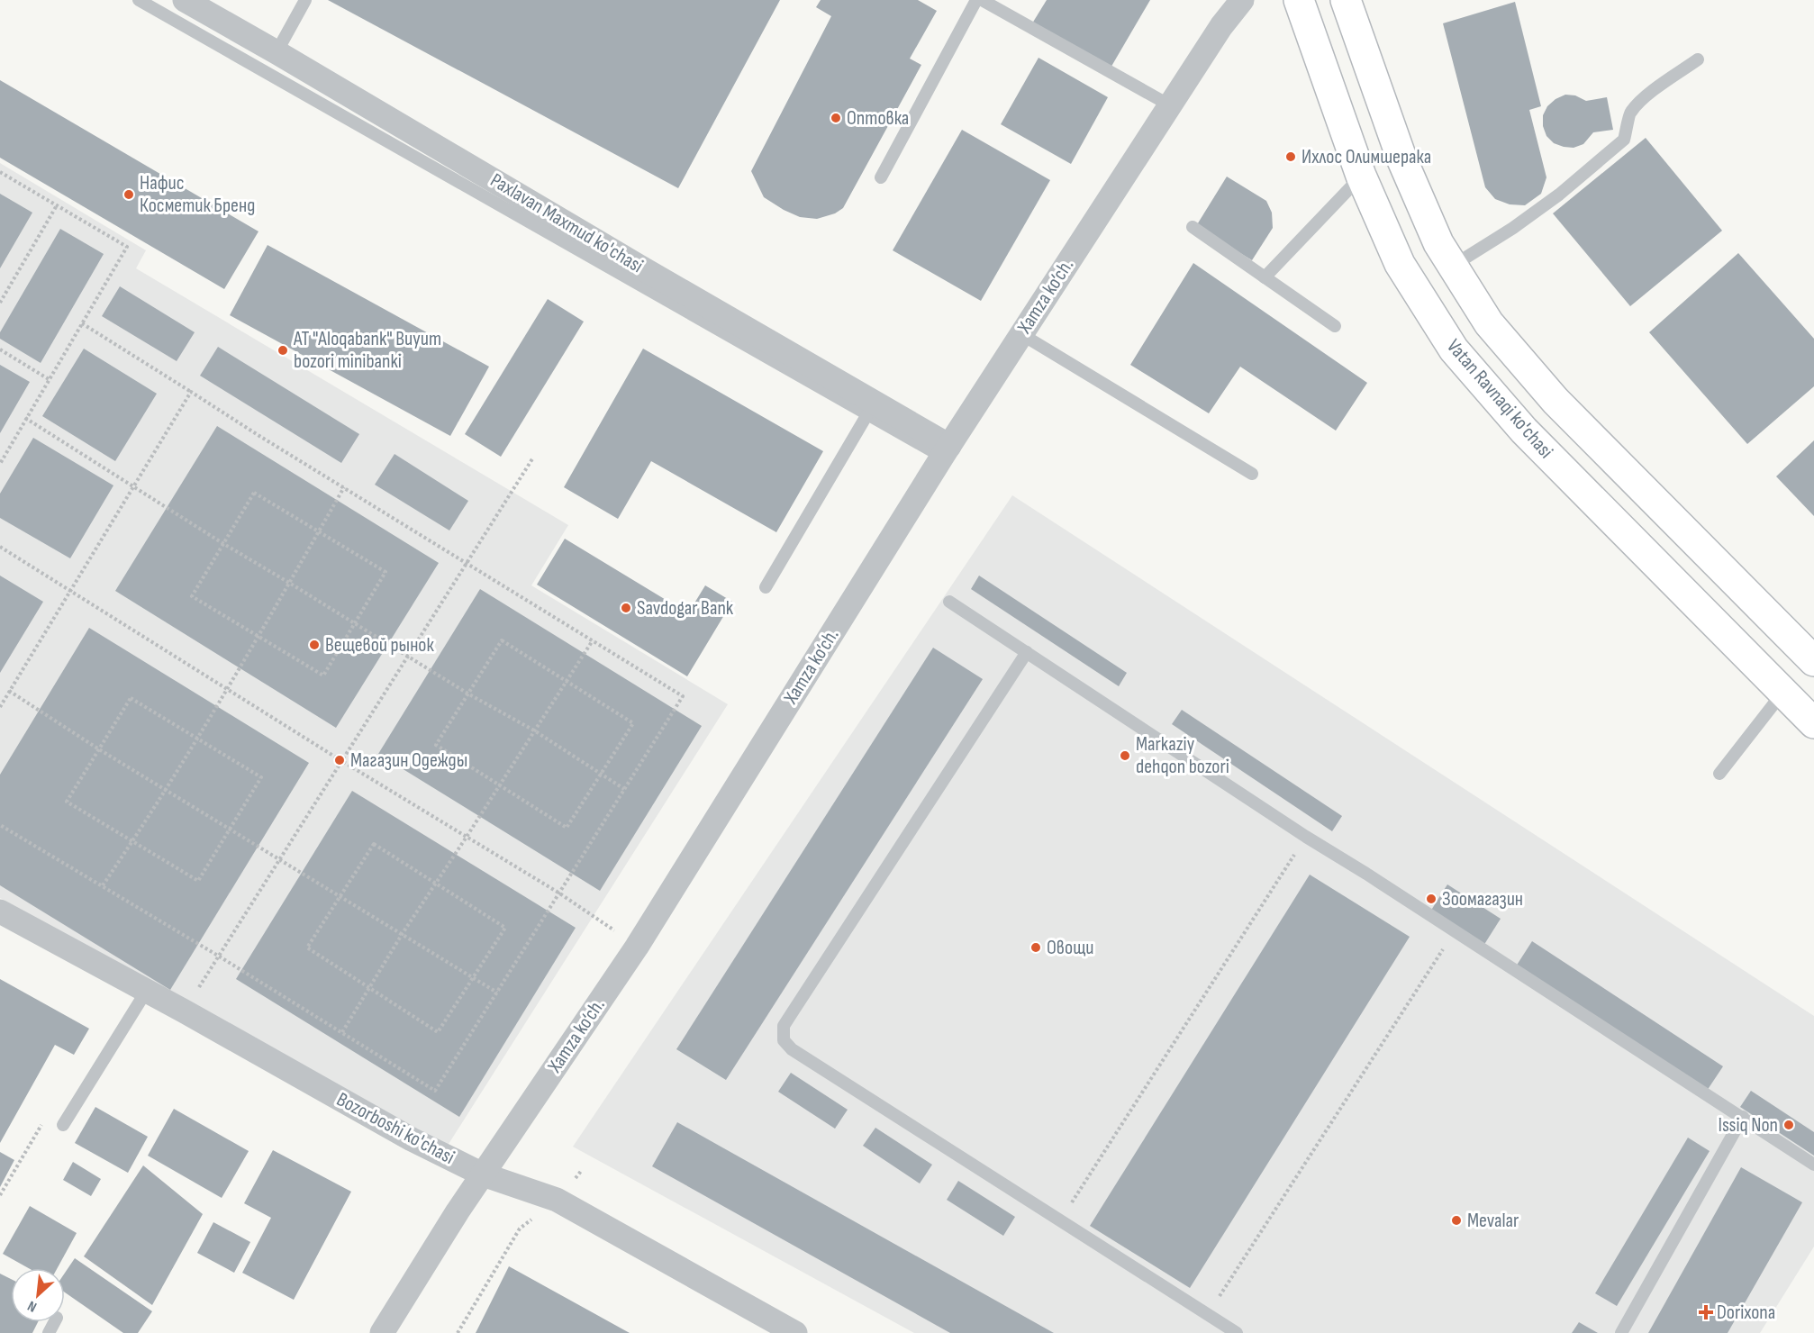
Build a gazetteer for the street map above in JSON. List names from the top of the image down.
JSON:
{
  "streets": {
    "main road": ["Vatan Ravnaqi ko'chasi"],
    "street": ["Paxlavan Maxmud ko'chasi", "Xamza ko‘ch.", "Bozorboshi ko'chasi"]
  },
  "crossings": [
    ["Paxlavan Maxmud ko'chasi", "Xamza ko‘ch."],
    ["Xamza ko‘ch.", "Bozorboshi ko'chasi"]
  ],
  "places": {
    "other": [
      "Оптовка",
      "Ихлос Олимшерака",
      "Нафис Косметик Бренд",
      "AT \"Aloqabank\" Buyum bozori minibanki",
      "Savdogar Bank",
      "Вещевой рынок",
      "Markaziy dehqon bozori",
      "Магазин Одежды",
      "Зоомагазин",
      "Овощи",
      "Issiq Non",
      "Mevalar"
    ],
    "health": ["Dorixona"]
  },
  "north": "bottom left"
}
